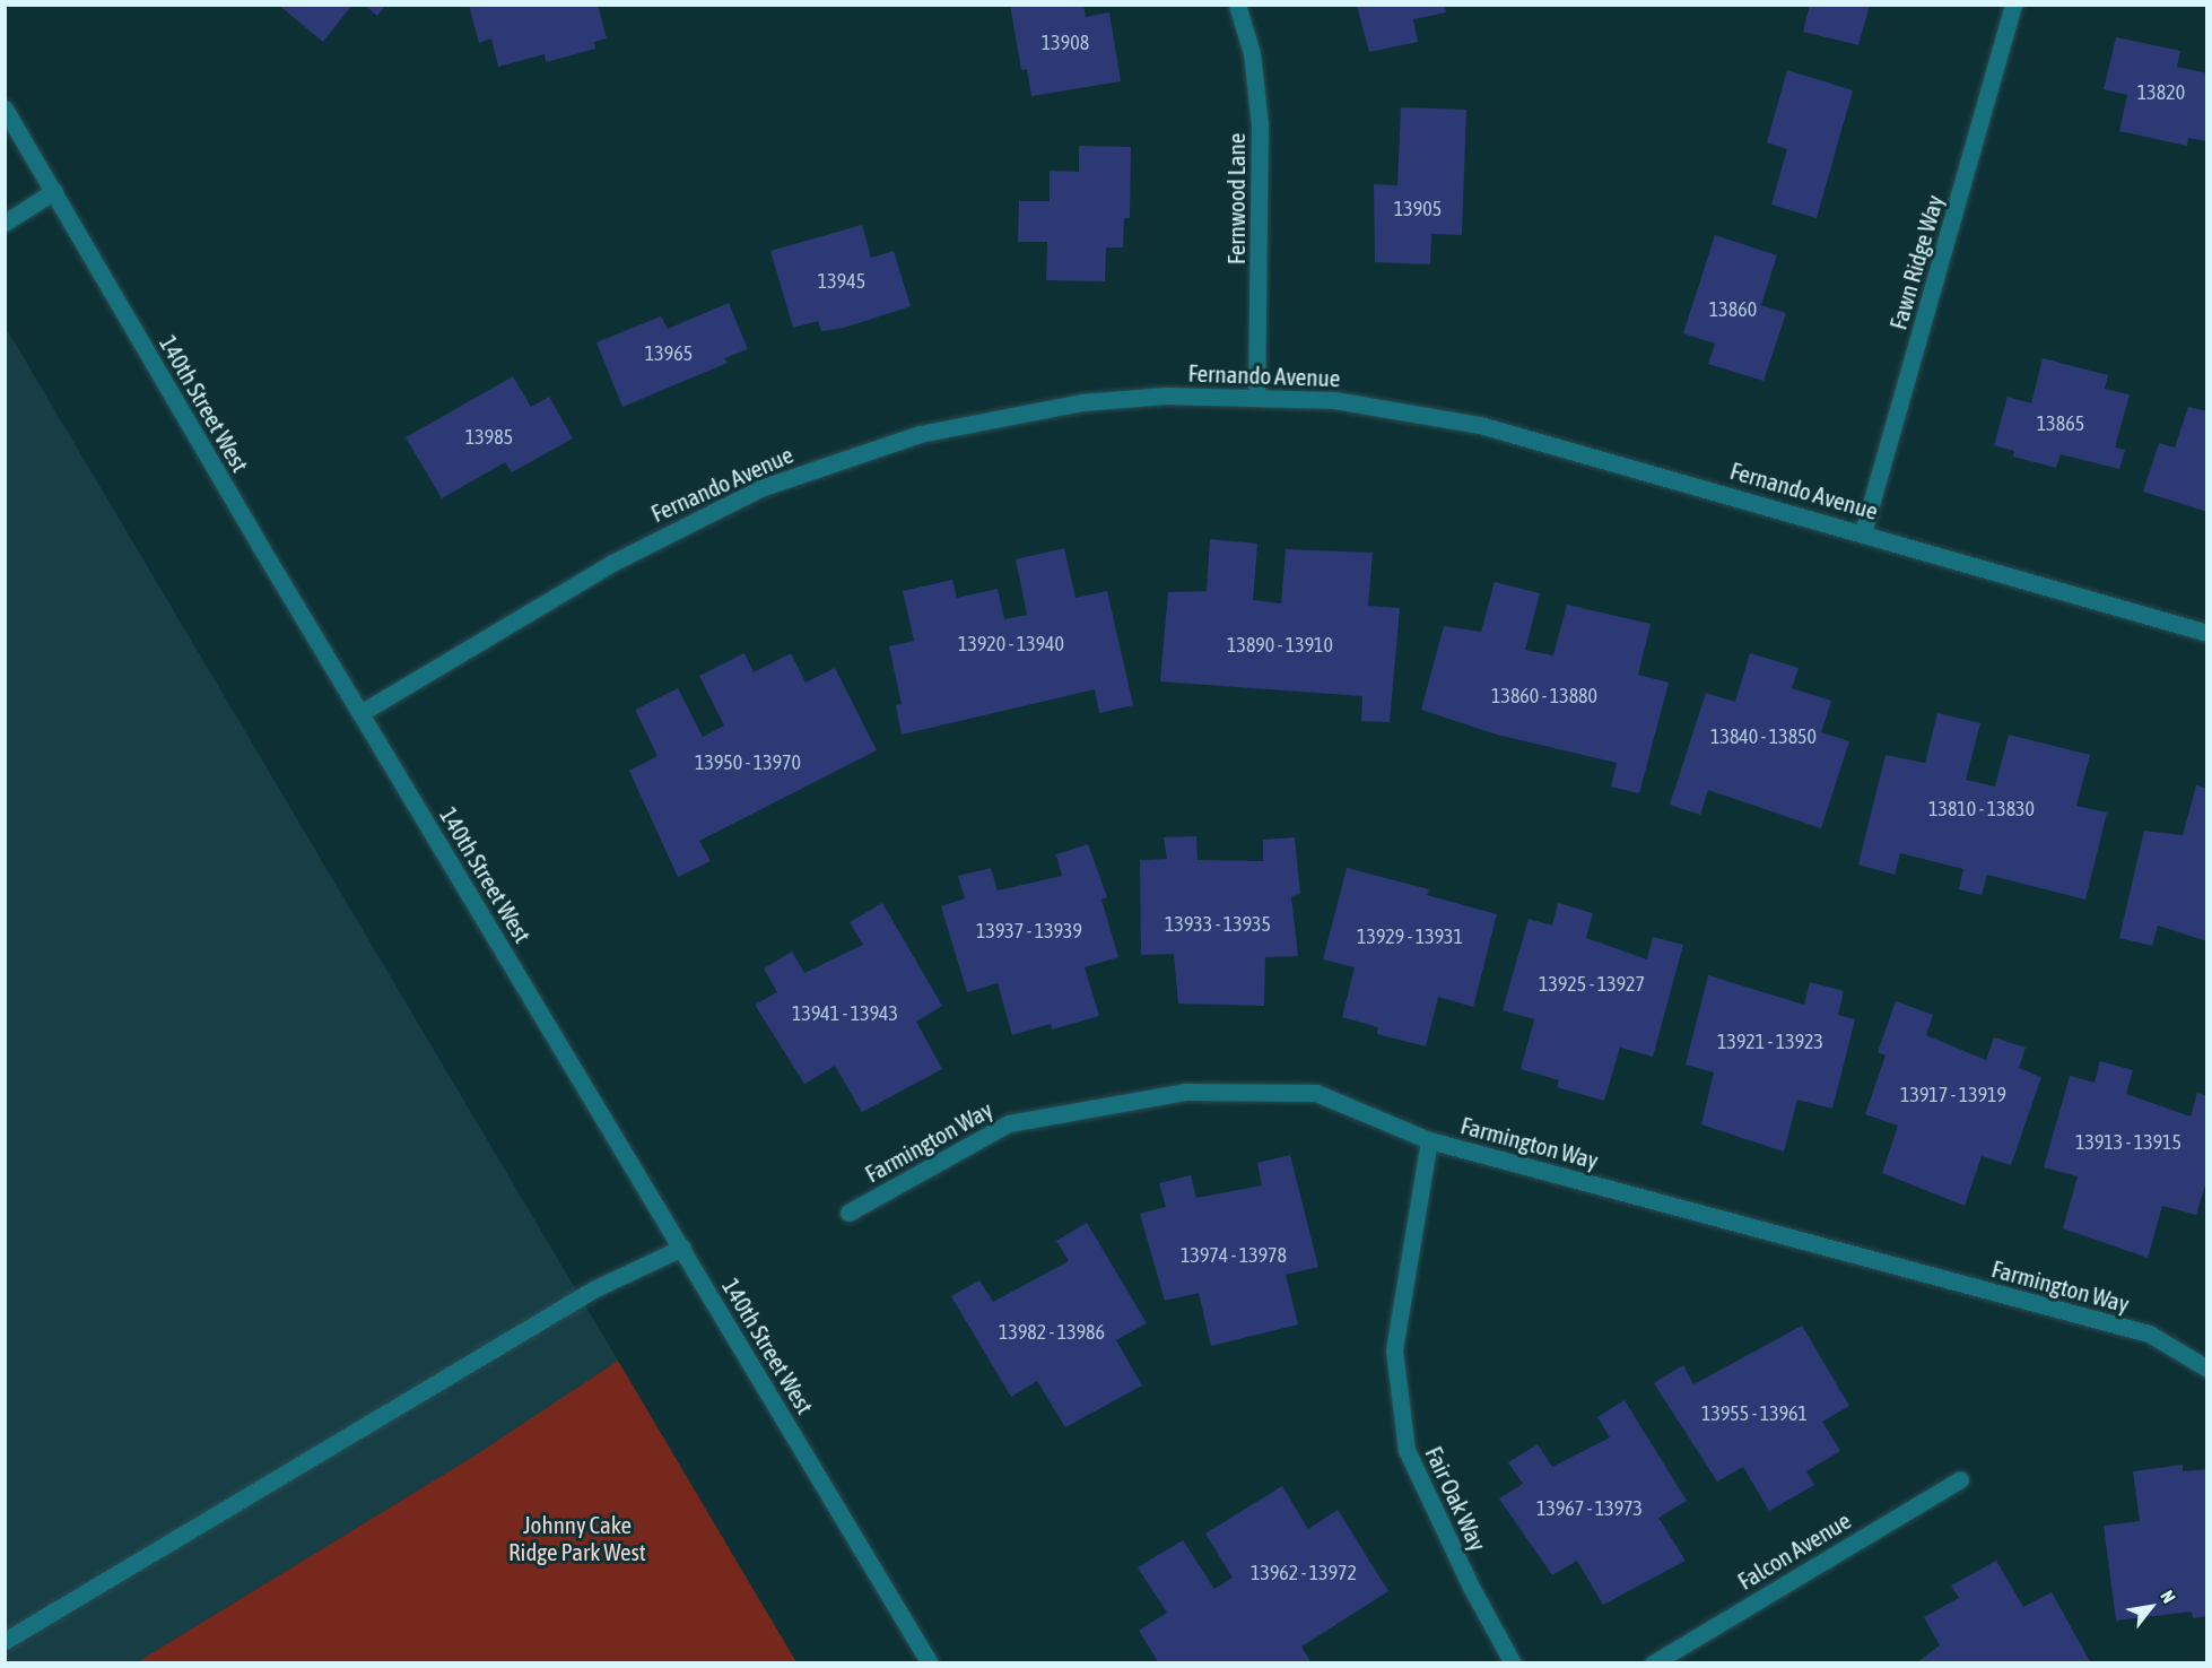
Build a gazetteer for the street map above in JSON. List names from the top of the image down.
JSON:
{
  "streets": {
    "street": [
      "Fernwood Lane",
      "Fawn Ridge Way",
      "Fernando Avenue",
      "140th Street West",
      "Farmington Way",
      "Fair Oak Way",
      "Falcon Avenue"
    ]
  },
  "crossings": [
    ["Fernwood Lane", "Fernando Avenue"],
    ["Fawn Ridge Way", "Fernando Avenue"],
    ["Fernando Avenue", "140th Street West"],
    ["Farmington Way", "Fair Oak Way"]
  ],
  "parks": ["Johnny Cake Ridge Park West"],
  "house_numbers": [
    "13908",
    "13820",
    "13905",
    "13945",
    "13860",
    "13965",
    "13865",
    "13985",
    "13920 - 13940",
    "13890 - 13910",
    "13860 - 13880",
    "13840 - 13850",
    "13950 - 13970",
    "13810 - 13830",
    "13933 - 13935",
    "13937 - 13939",
    "13929 - 13931",
    "13925 - 13927",
    "13941 - 13943",
    "13921 - 13923",
    "13917 - 13919",
    "13913 - 13915",
    "13974 - 13978",
    "13982 - 13986",
    "13955 - 13961",
    "13967 - 13973",
    "13962 - 13972"
  ],
  "north": "top right"
}
